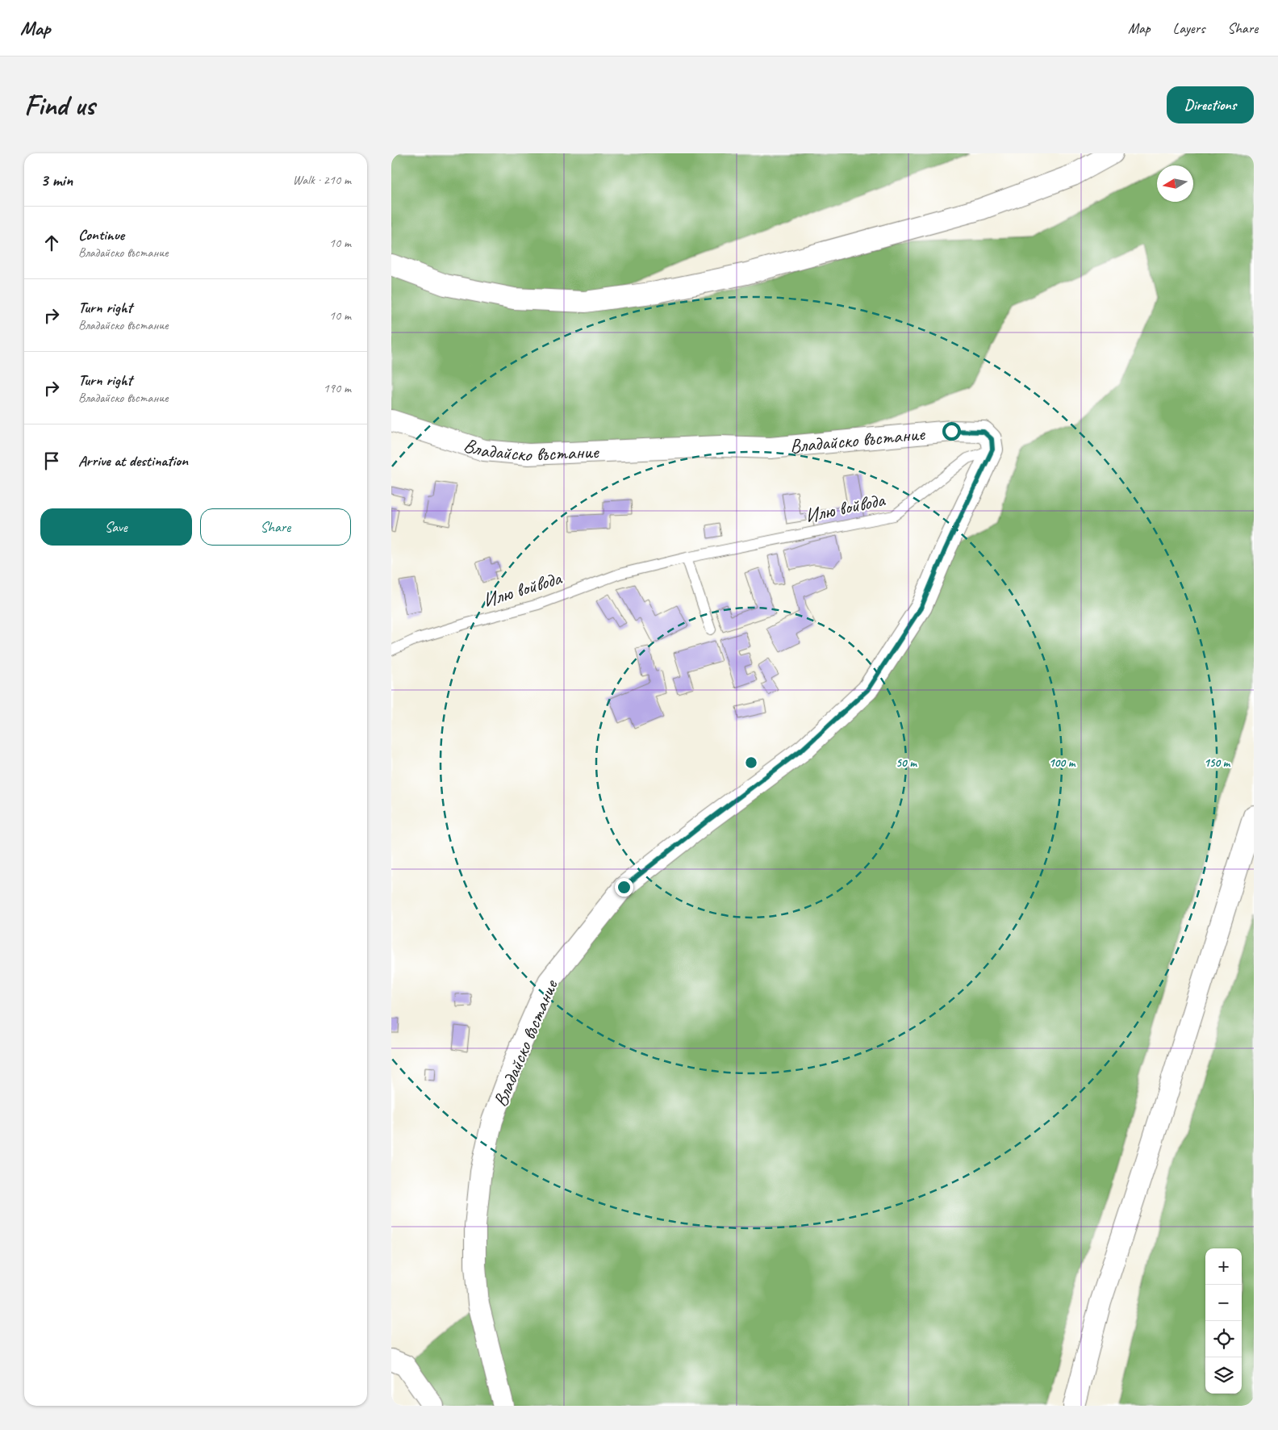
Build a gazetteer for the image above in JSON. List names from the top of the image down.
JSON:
{
  "streets": {
    "street": ["Владайско въстание"],
    "lane": ["Илю войвода"]
  },
  "crossings": [
    ["Владайско въстание", "Илю войвода"]
  ],
  "north": "left",
  "page": {
    "header": "Map",
    "nav": ["Map", "Layers", "Share"],
    "buttons": [
      "Directions",
      ["Save", "Share"]
    ],
    "title": "Find us",
    "heading": ["3 min", "Walk · 210 m"],
    "list": [
      ["Continue", "Владайско въстание", "10 m"],
      ["Turn right", "Владайско въстание", "10 m"],
      ["Turn right", "Владайско въстание", "190 m"],
      "Arrive at destination"
    ],
    "map_buttons": ["+", "−"]
  },
  "rings": ["50 m", "100 m", "150 m"]
}
